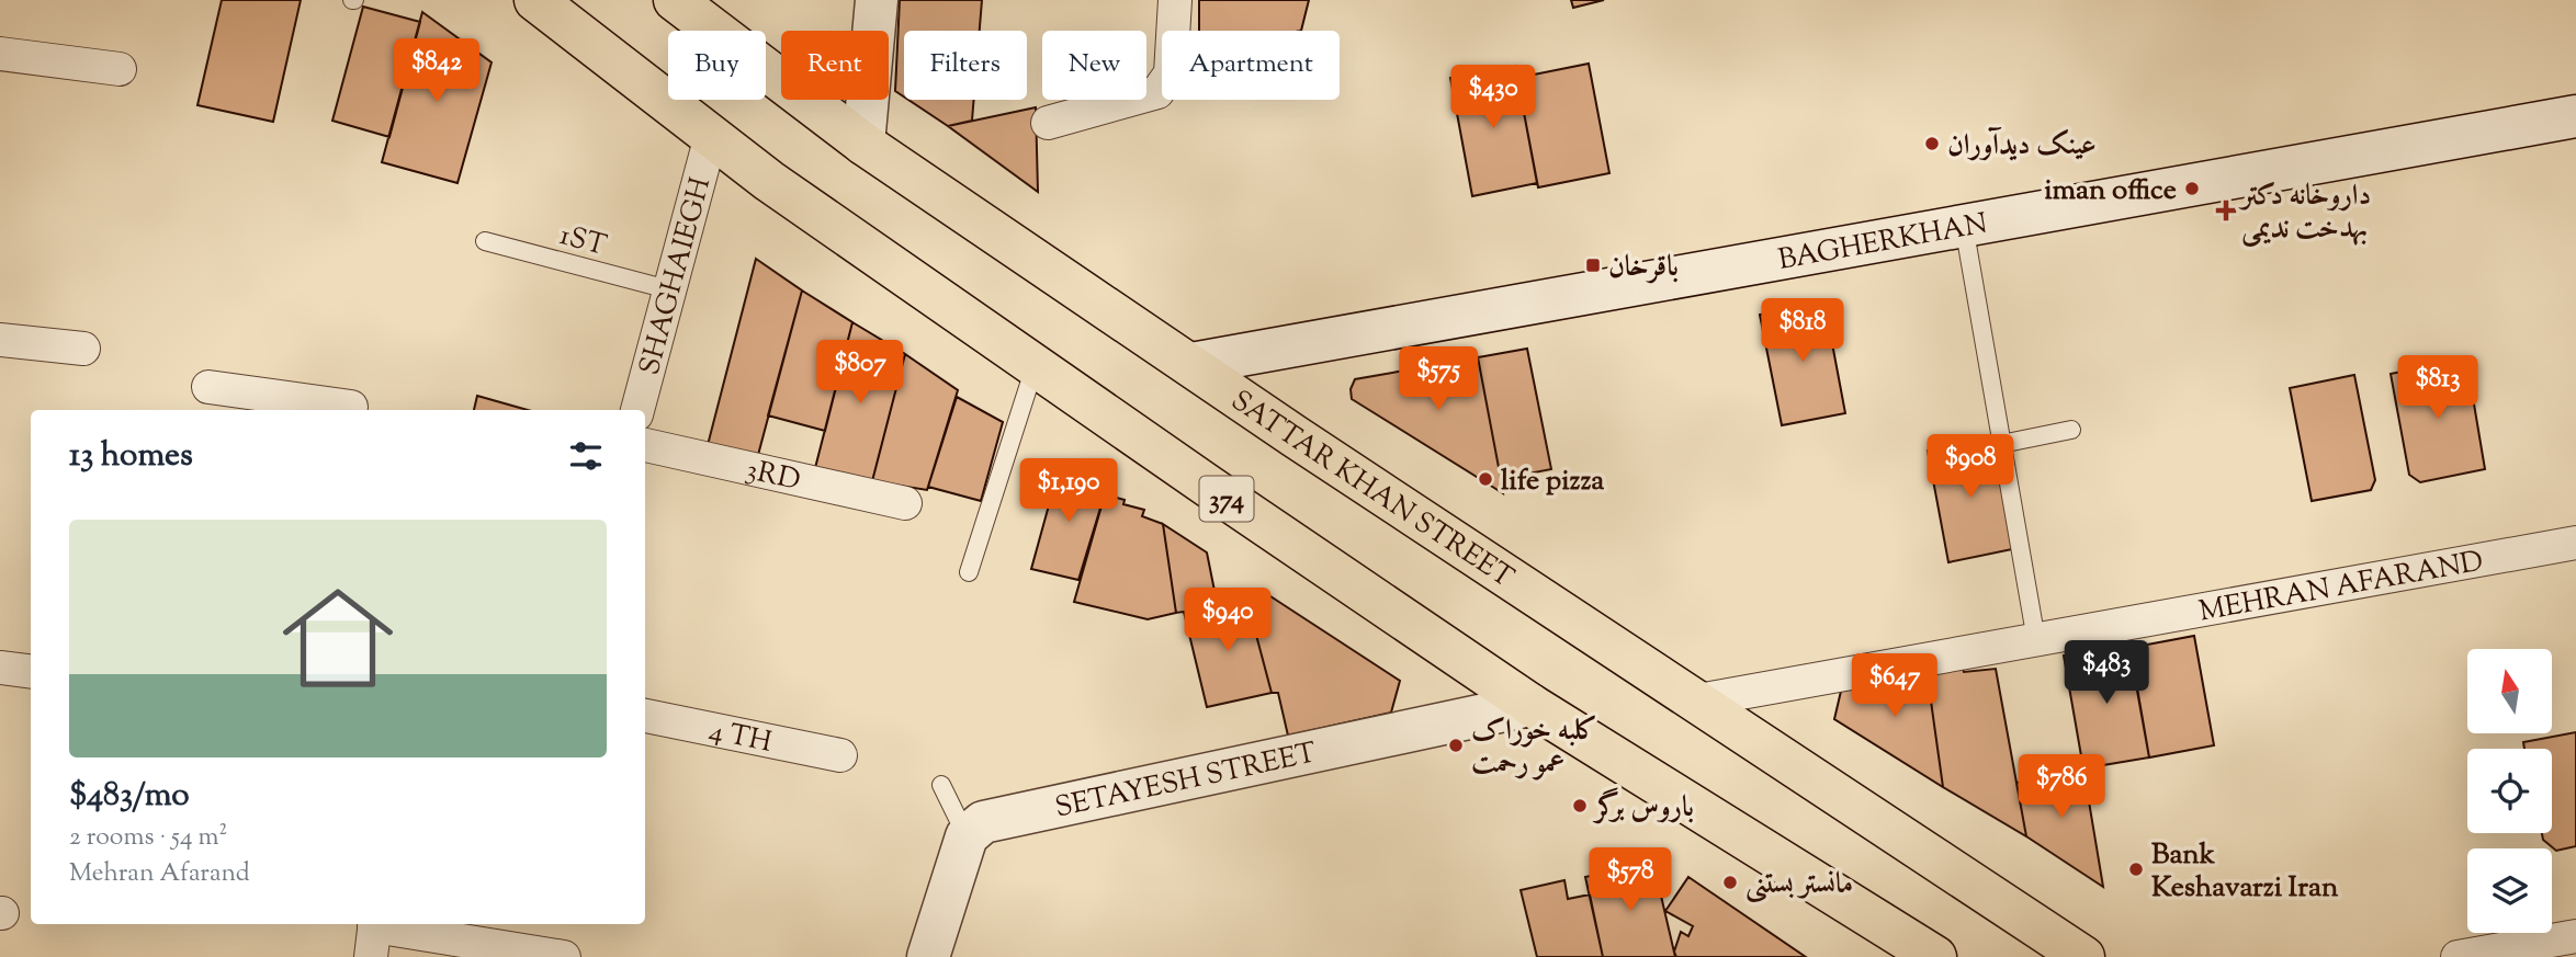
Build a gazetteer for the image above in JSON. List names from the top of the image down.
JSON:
{
  "streets": {
    "main road": [
      "BAGHERKHAN",
      "SATTAR KHAN STREET",
      "374",
      "SETAYESH STREET"
    ],
    "street": [
      "SHAGHAIEGH",
      "3RD",
      "MEHRAN AFARAND",
      "4 TH"
    ],
    "lane": ["1ST"]
  },
  "crossings": [
    ["1ST", "SHAGHAIEGH"],
    ["BAGHERKHAN", "SATTAR KHAN STREET"],
    ["SHAGHAIEGH", "374"],
    ["SATTAR KHAN STREET", "MEHRAN AFARAND"],
    ["374", "SETAYESH STREET"]
  ],
  "places": {
    "other": [
      "عینک دیدآوران",
      "iman office",
      "life pizza",
      "کلبه خوراک عمو رحمت",
      "باروس برگر",
      "Bank Keshavarzi Iran",
      "مانستر بستنی"
    ],
    "health": ["داروخانه دکتر بهدخت ندیمی"],
    "transit": ["باقرخان"]
  },
  "north": "top",
  "page": {
    "chip": [
      "Buy",
      "Rent",
      "Filters",
      "New",
      "Apartment"
    ],
    "price": [
      "$842",
      "$430",
      "$818",
      "$807",
      "$575",
      "$813",
      "$908",
      "$1,190",
      "$940",
      "$483",
      "$647",
      "$786",
      "$578"
    ],
    "heading": "13 homes",
    "list": [
      {
        "name": "$483/mo",
        "note": "2 rooms · 54 m² · Mehran Afarand"
      }
    ]
  }
}
